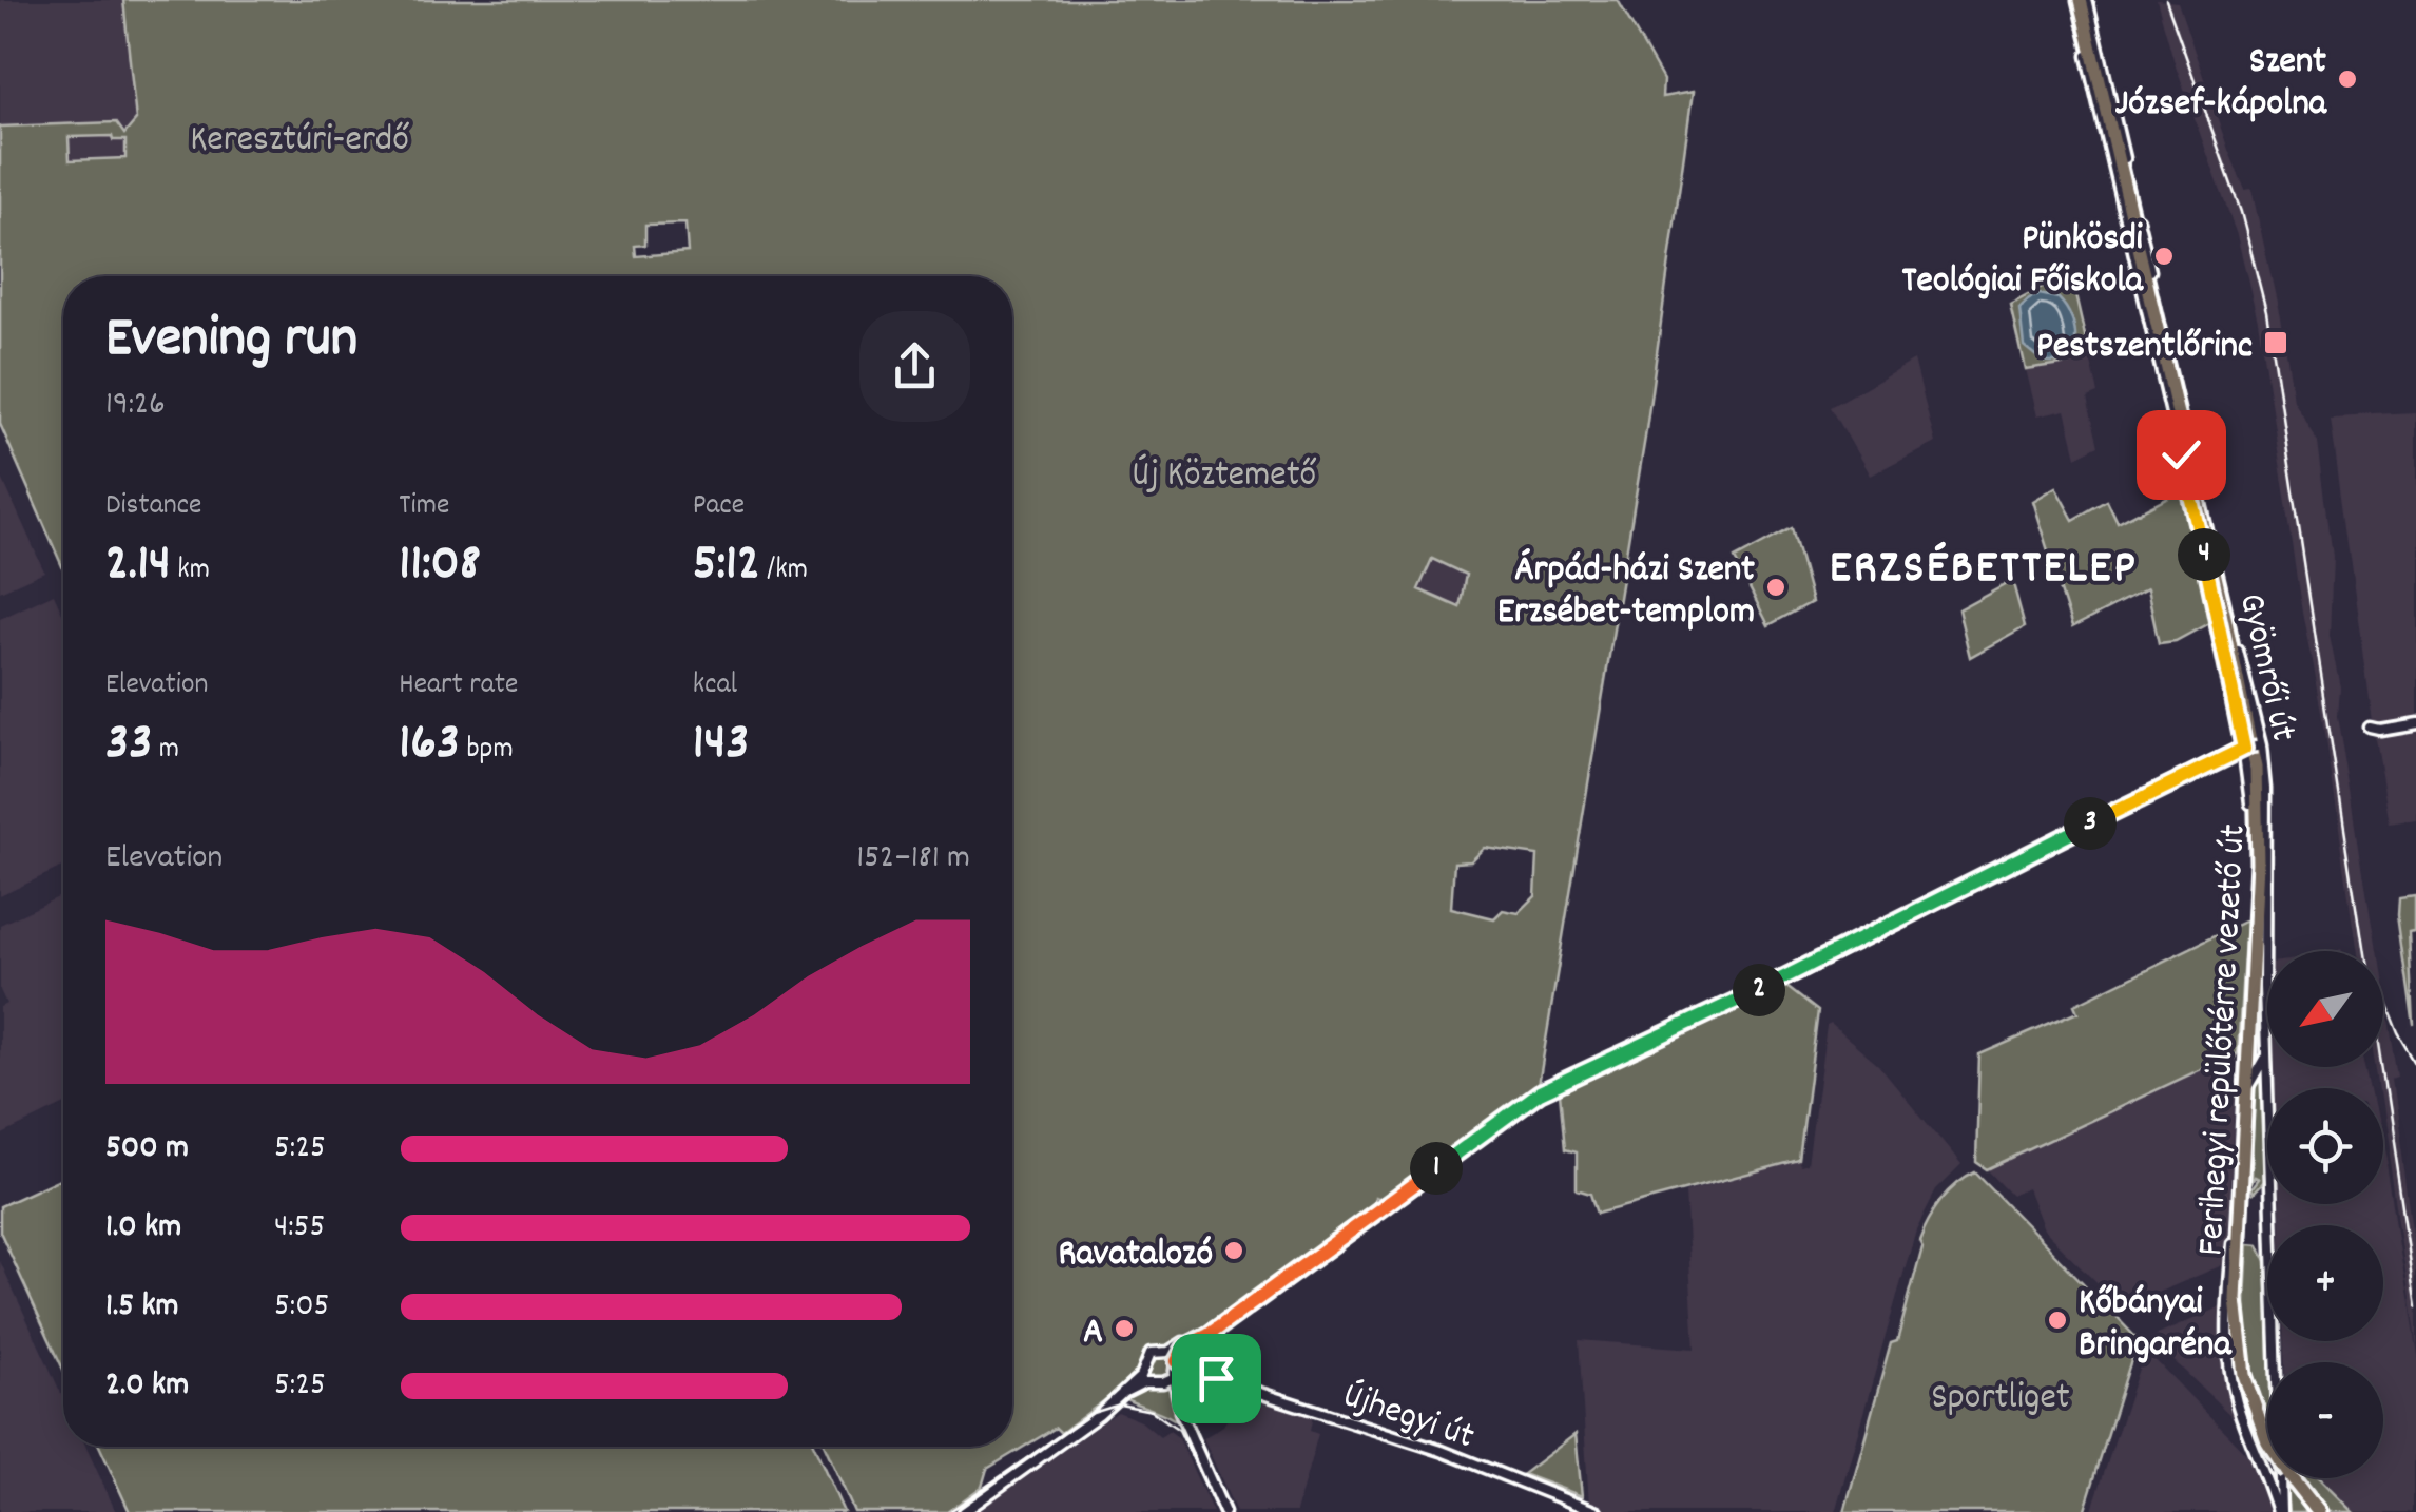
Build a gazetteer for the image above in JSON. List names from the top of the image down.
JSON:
{
  "streets": {
    "main road": ["Ferihegyi repülőtérre vezető út"],
    "street": ["Gyömrői út", "Újhegyi út"]
  },
  "crossings": [
    ["Gyömrői út", "Ferihegyi repülőtérre vezető út"]
  ],
  "districts": ["ERZSÉBETTELEP"],
  "parks": ["Keresztúri-erdő", "Új Köztemető", "Sportliget"],
  "places": {
    "other": [
      "Szent József-kápolna",
      "Pünkösdi Teológiai Főiskola",
      "Árpád-házi Szent Erzsébet-templom",
      "Ravatalozó",
      "Kőbányai Bringaréna",
      "A"
    ],
    "transit": ["Pestszentlőrinc"]
  },
  "north": "bottom left",
  "page": {
    "heading": ["Evening run", "19:26"],
    "stats": [
      ["Distance", "2.14 km"],
      ["Time", "11:08"],
      ["Pace", "5:12 /km"],
      ["Elevation", "33 m"],
      ["Heart rate", "163 bpm"],
      ["kcal", "143"]
    ],
    "pins": [
      "4",
      "3",
      "2",
      "1"
    ],
    "chart": ["Elevation", "152–181 m"],
    "map_buttons": ["+", "−"],
    "list": [
      {
        "name": "500 m",
        "note": "5:25"
      },
      {
        "name": "1.0 km",
        "note": "4:55"
      },
      {
        "name": "1.5 km",
        "note": "5:05"
      },
      {
        "name": "2.0 km",
        "note": "5:25"
      }
    ]
  }
}
